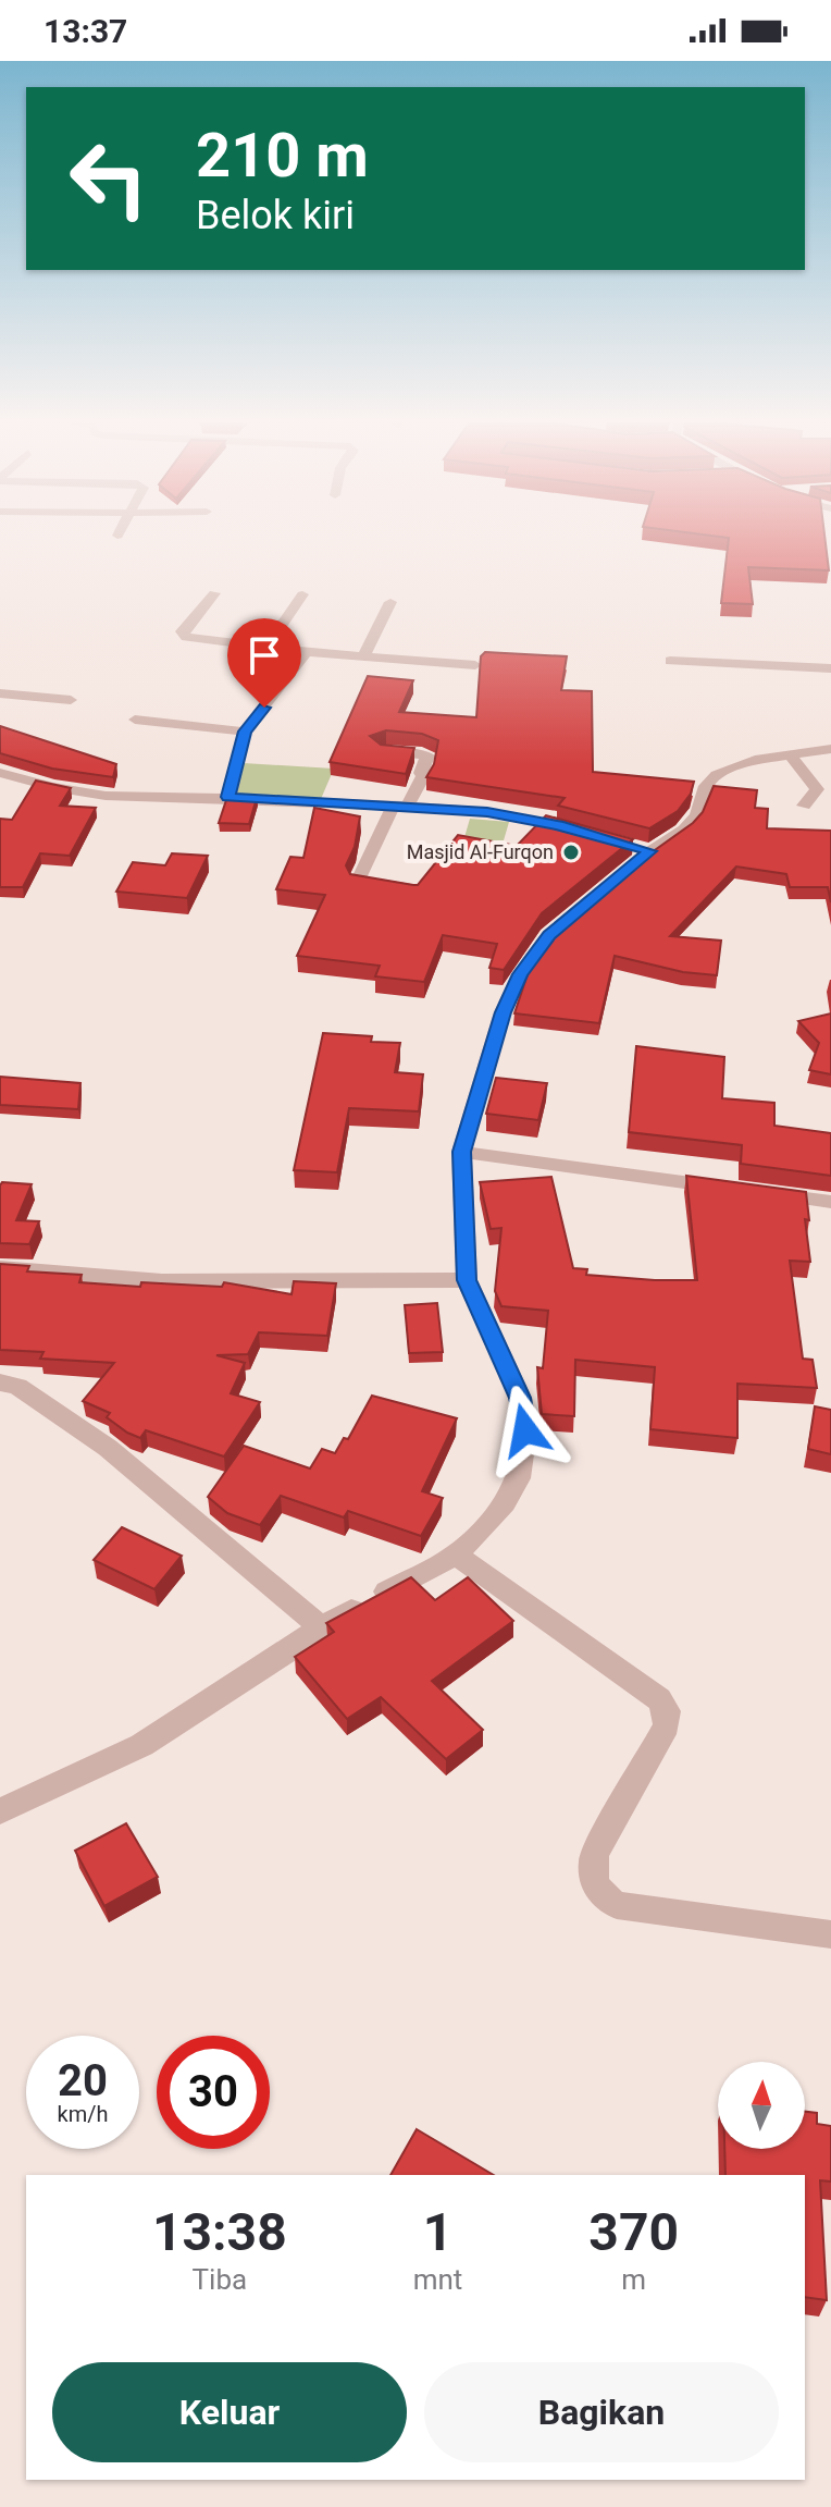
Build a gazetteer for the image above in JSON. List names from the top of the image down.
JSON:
{
  "places": ["Masjid Al-Furqon"],
  "north": "top",
  "page": {
    "status": "13:37",
    "turn": ["210 m", "Belok kiri"],
    "speed": "20 km/h",
    "limit": "30",
    "eta": [
      "13:38",
      "Tiba",
      "1",
      "mnt",
      "370",
      "m"
    ],
    "buttons": ["Keluar", "Bagikan"]
  }
}
